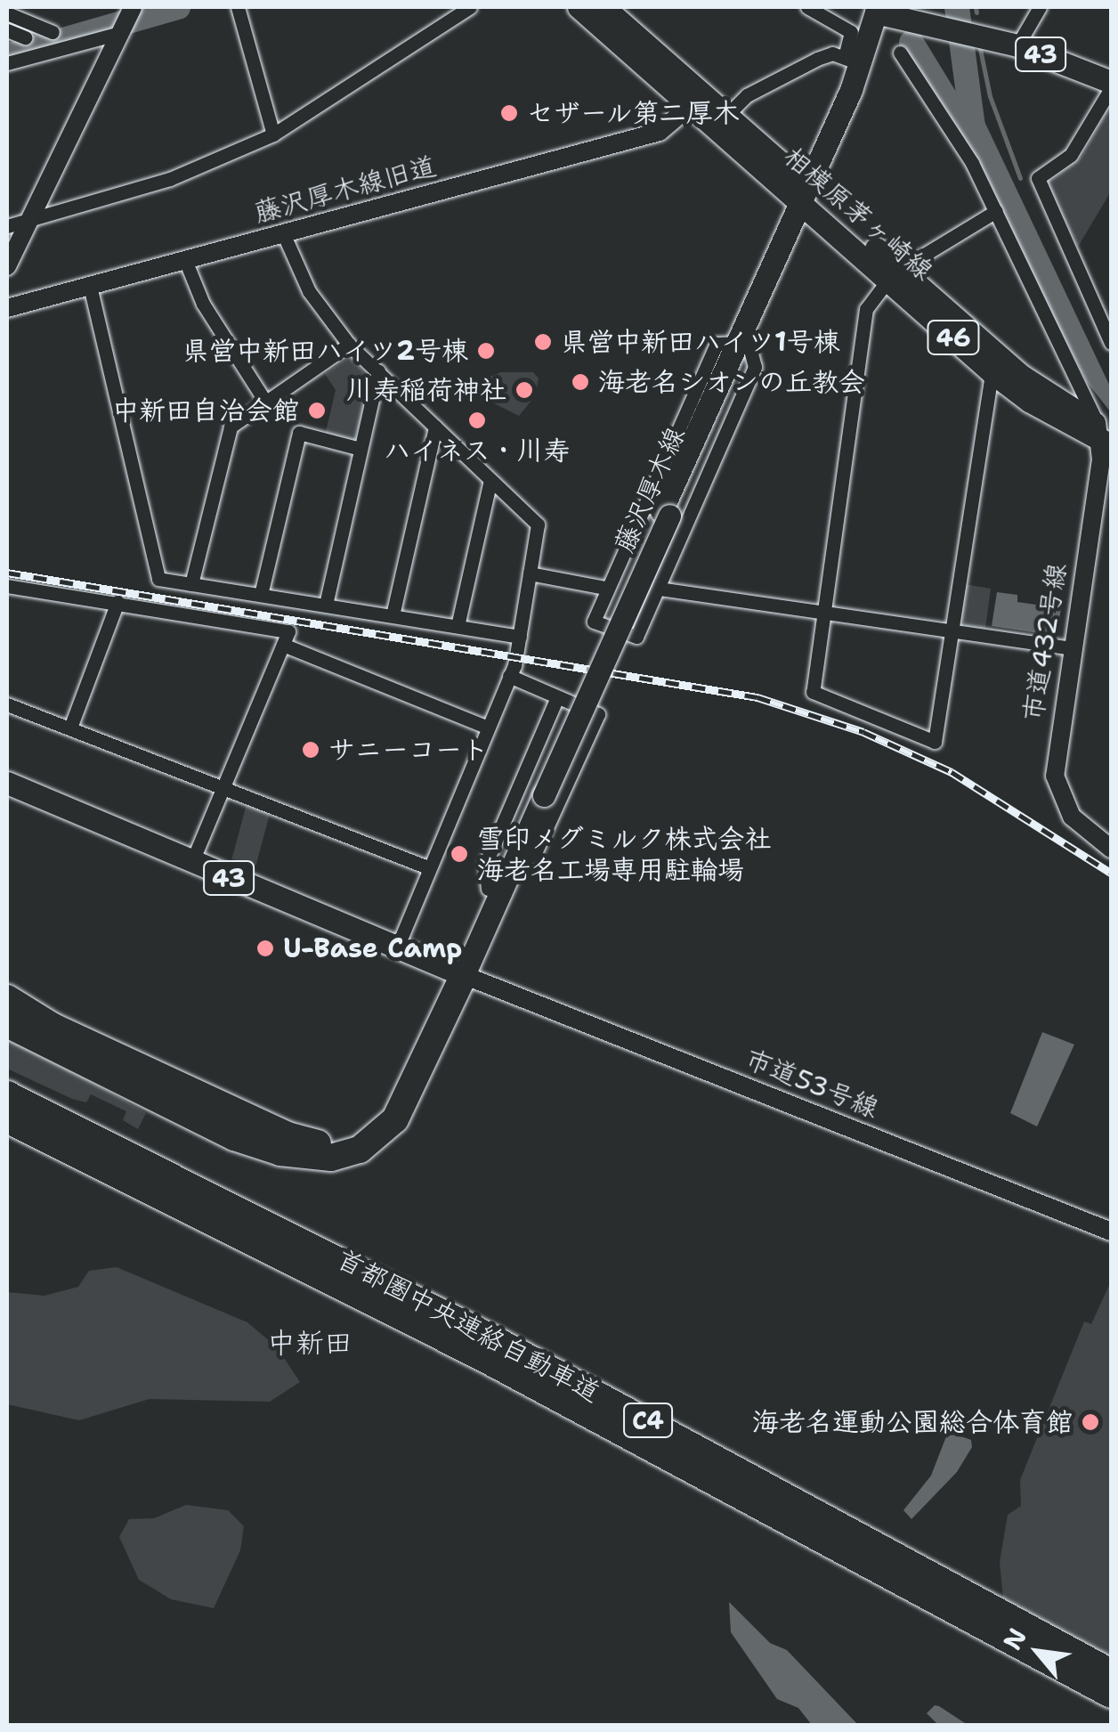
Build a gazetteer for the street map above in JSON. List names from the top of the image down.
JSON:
{
  "streets": {
    "highway": ["首都圏中央連絡自動車道", "C4"],
    "main road": [
      "43",
      "相模原茅ヶ崎線",
      "46",
      "藤沢厚木線"
    ],
    "street": ["藤沢厚木線旧道", "市道432号線", "市道53号線"]
  },
  "crossings": [
    ["43", "藤沢厚木線"],
    ["43", "市道53号線"],
    ["藤沢厚木線旧道", "相模原茅ヶ崎線"],
    ["相模原茅ヶ崎線", "藤沢厚木線"],
    ["相模原茅ヶ崎線", "市道432号線"],
    ["藤沢厚木線", "市道53号線"]
  ],
  "districts": ["中新田"],
  "places": [
    "セザール第二厚木",
    "県営中新田ハイツ1号棟",
    "県営中新田ハイツ2号棟",
    "海老名シオンの丘教会",
    "川寿稲荷神社",
    "中新田自治会館",
    "ハイネス・川寿",
    "サニーコート",
    "雪印メグミルク株式会社 海老名工場専用駐輪場",
    "U-Base Camp",
    "海老名運動公園総合体育館"
  ],
  "north": "top left"
}
